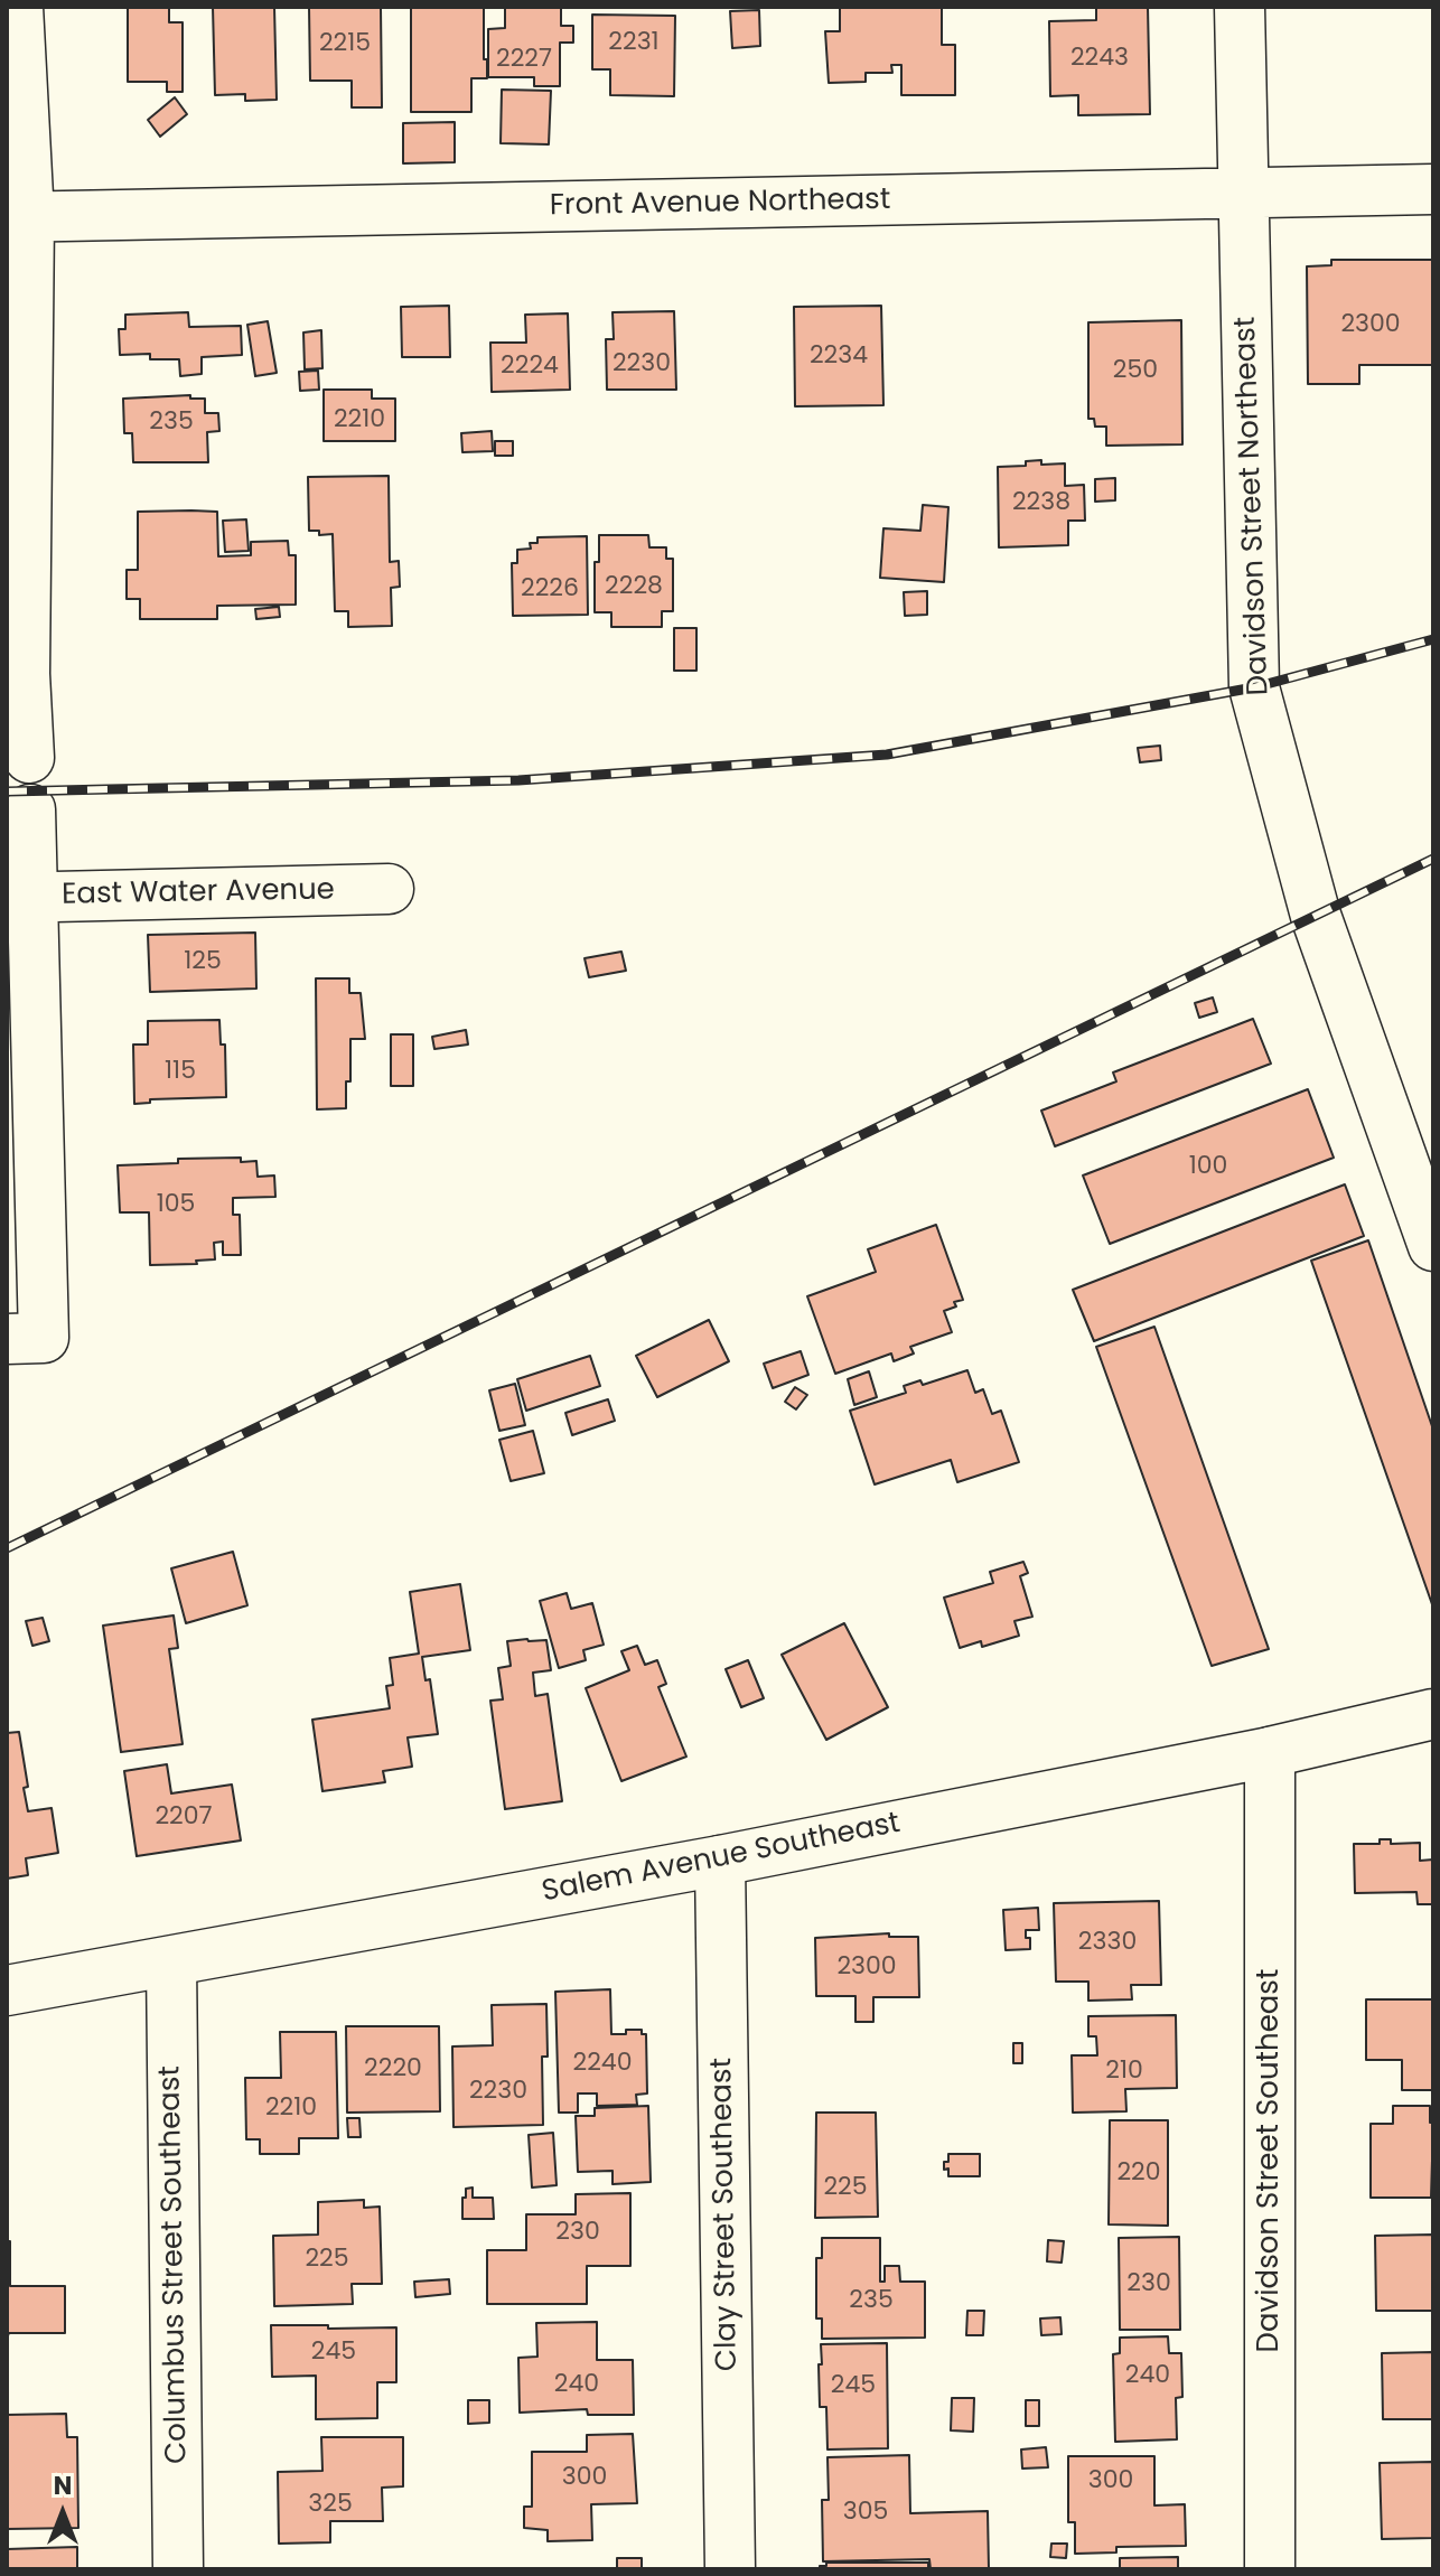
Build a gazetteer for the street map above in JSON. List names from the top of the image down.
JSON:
{
  "streets": {
    "street": [
      "Front Avenue Northeast",
      "Davidson Street Northeast",
      "East Water Avenue",
      "Salem Avenue Southeast",
      "Davidson Street Southeast",
      "Clay Street Southeast",
      "Columbus Street Southeast"
    ]
  },
  "crossings": [
    ["Front Avenue Northeast", "Davidson Street Northeast"],
    ["Salem Avenue Southeast", "Davidson Street Southeast"],
    ["Salem Avenue Southeast", "Clay Street Southeast"],
    ["Salem Avenue Southeast", "Columbus Street Southeast"]
  ],
  "house_numbers": [
    "2231",
    "2215",
    "2243",
    "2227",
    "2300",
    "2234",
    "2230",
    "2224",
    "250",
    "2210",
    "235",
    "2238",
    "2228",
    "2226",
    "125",
    "115",
    "100",
    "105",
    "2207",
    "2330",
    "2300",
    "2240",
    "2220",
    "210",
    "2230",
    "2210",
    "220",
    "225",
    "230",
    "225",
    "230",
    "235",
    "245",
    "240",
    "240",
    "245",
    "300",
    "300",
    "325",
    "305"
  ],
  "north": "top"
}
